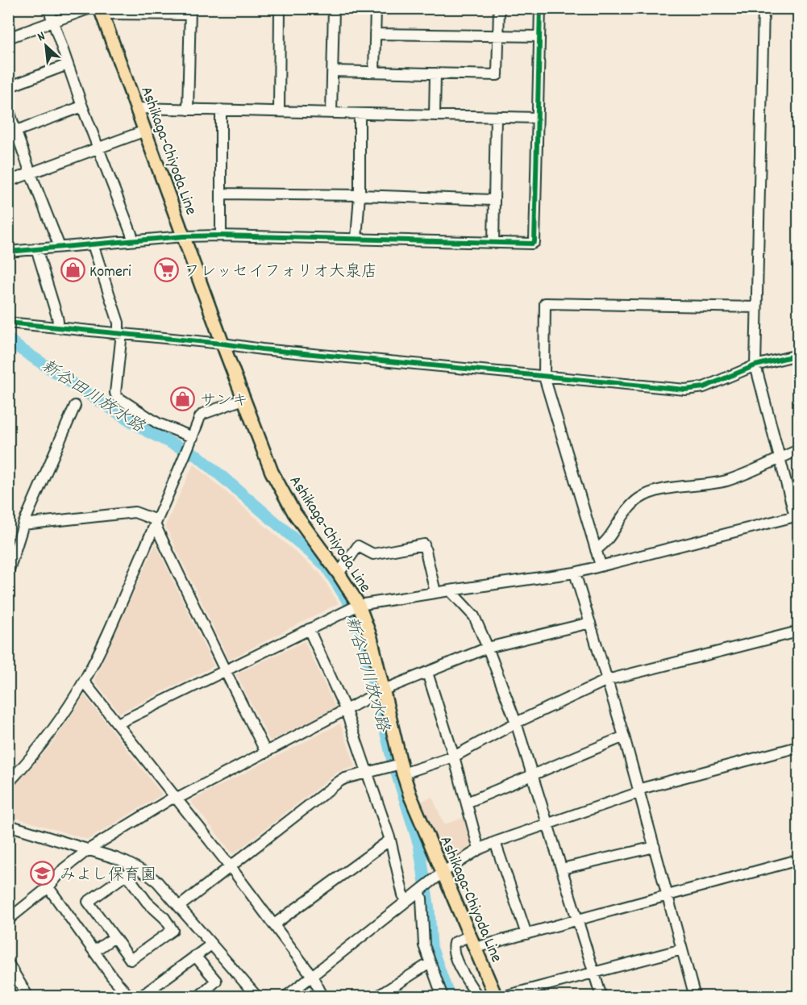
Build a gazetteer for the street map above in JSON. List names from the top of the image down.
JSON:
{
  "streets": {
    "main road": ["Ashikaga-Chiyoda Line"]
  },
  "water": ["新谷田川放水路"],
  "places": {
    "shop": ["Komeri", "サンキ"],
    "supermarket": ["フレッセイフォリオ大泉店"],
    "school or university": ["みよし保育園"]
  },
  "north": "top left"
}
